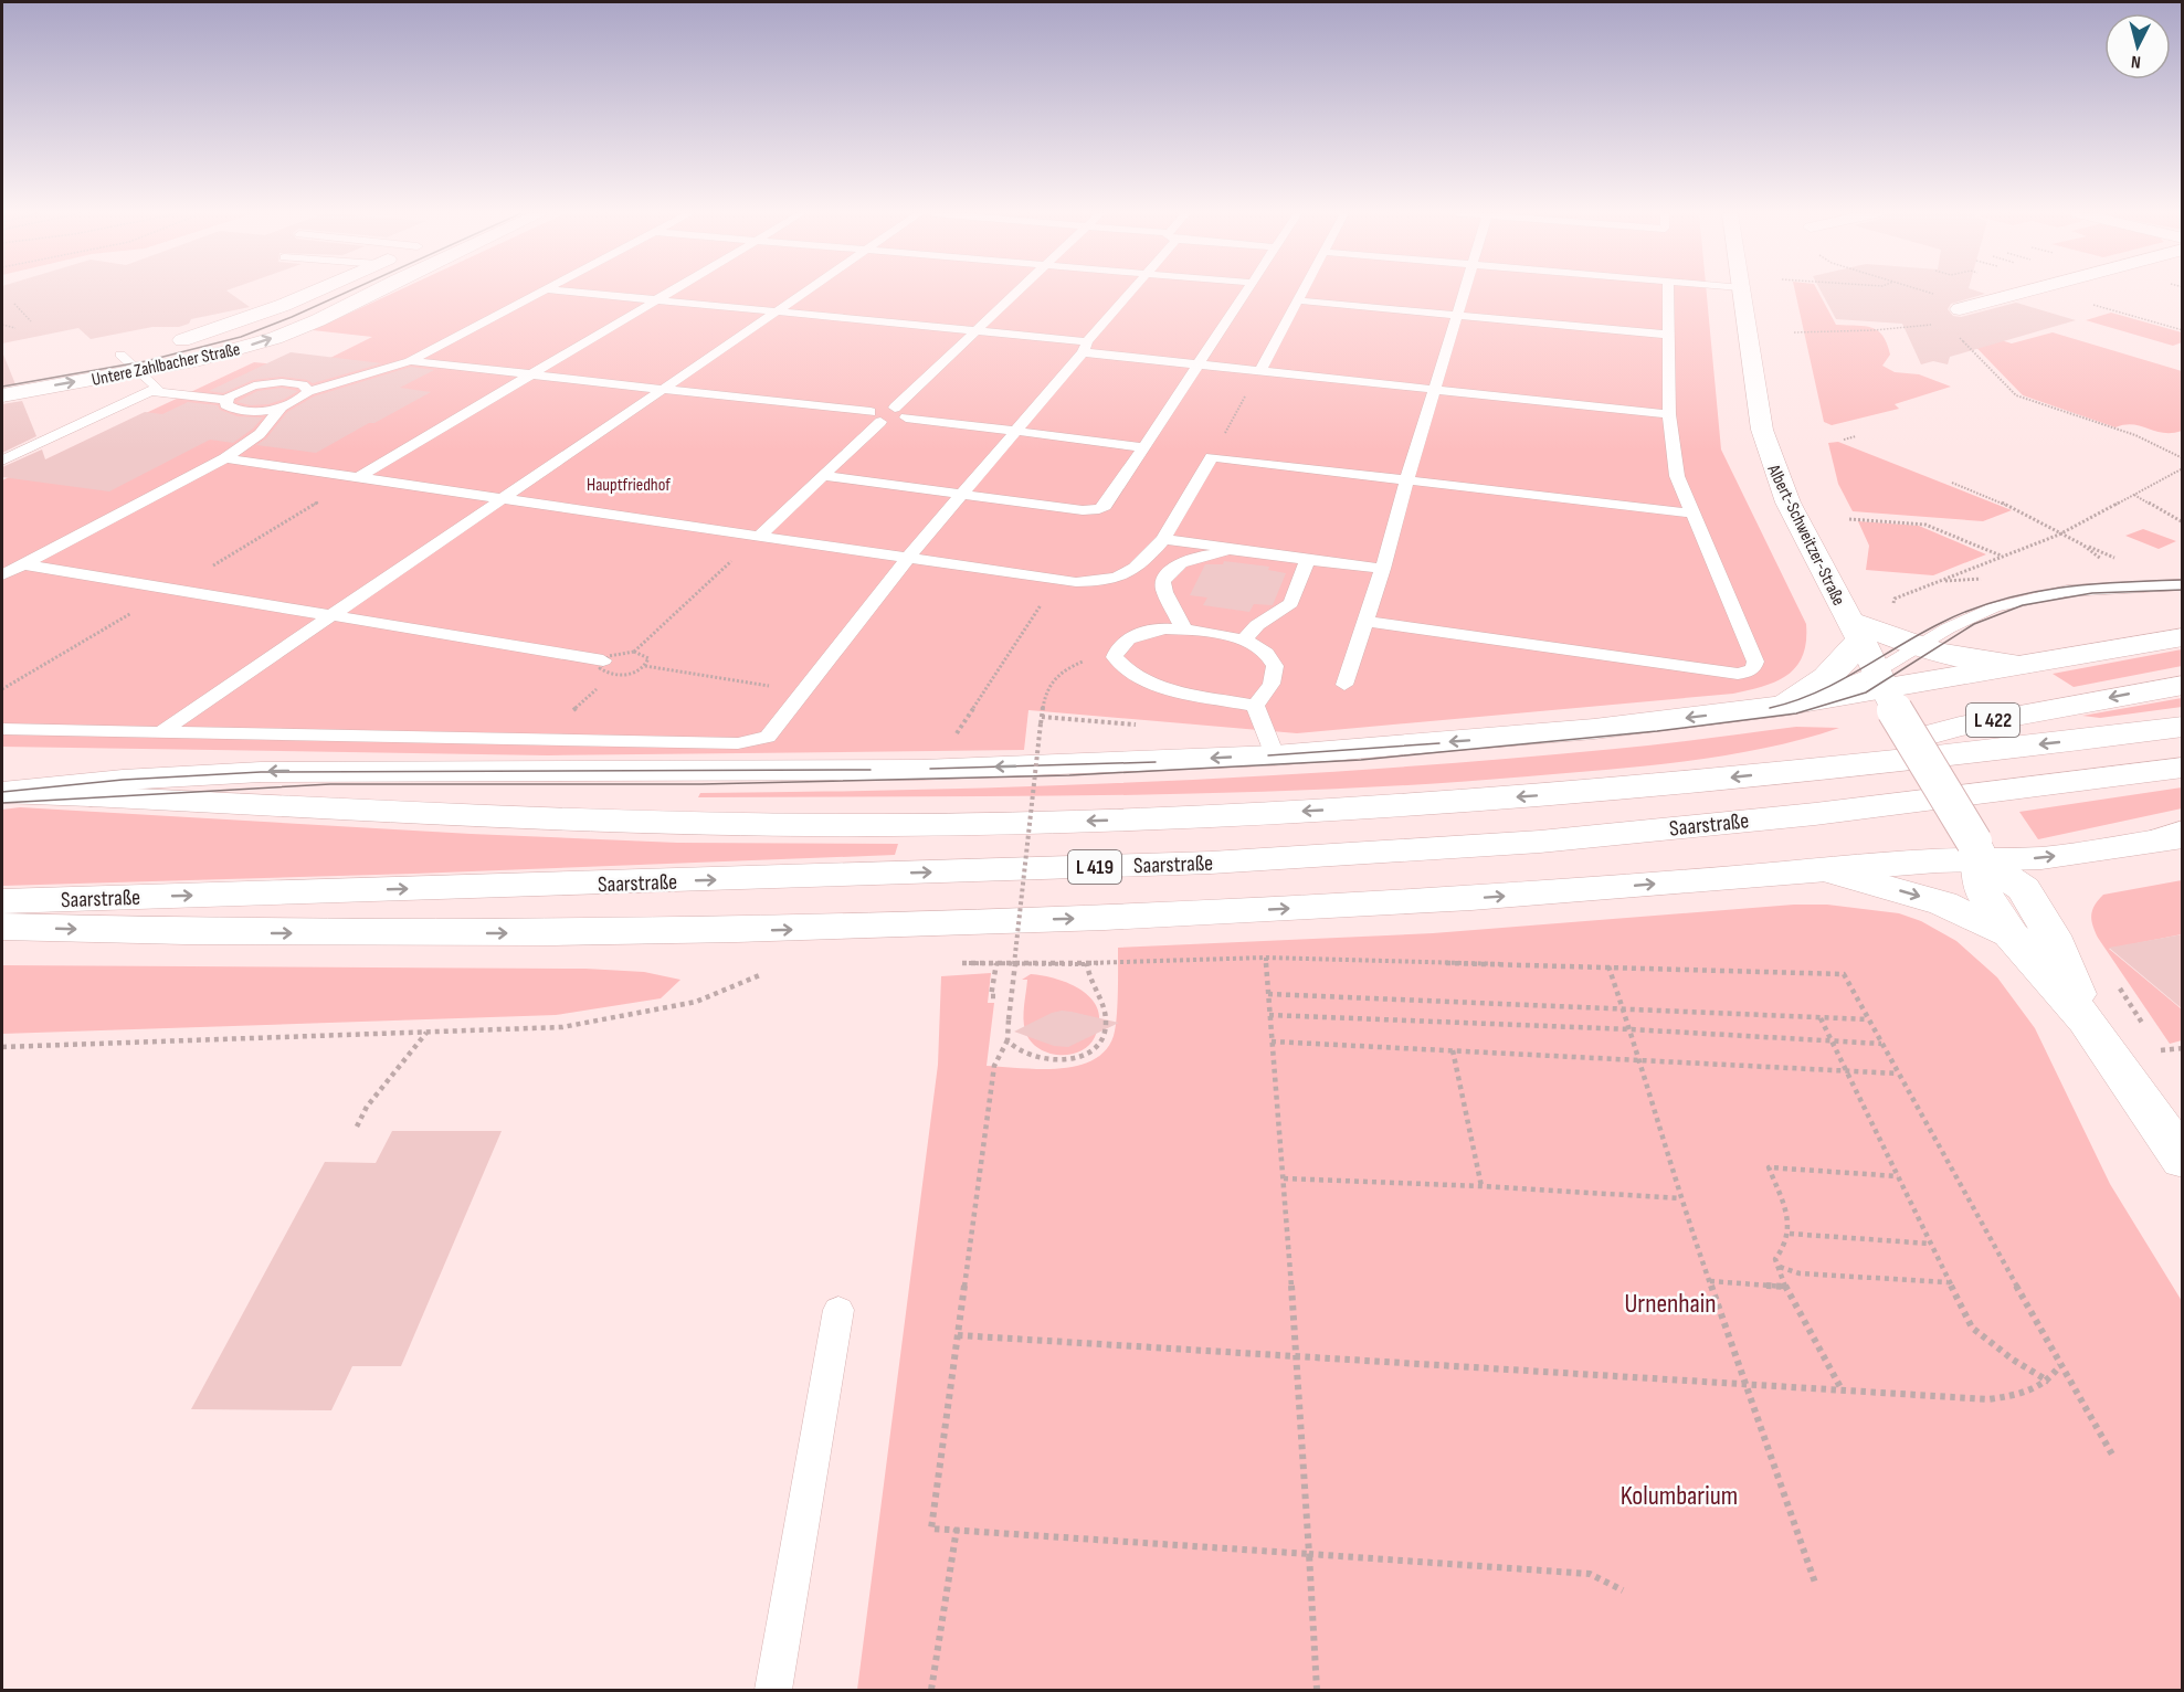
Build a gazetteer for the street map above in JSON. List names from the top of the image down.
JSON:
{
  "streets": {
    "main road": [
      "Untere Zahlbacher Straße",
      "Albert-Schweitzer-Straße",
      "L 422",
      "Saarstraße",
      "L 419"
    ]
  },
  "crossings": [
    ["Albert-Schweitzer-Straße", "Saarstraße"],
    ["L 422", "Saarstraße"]
  ],
  "parks": ["Hauptfriedhof", "Urnenhain", "Kolumbarium"],
  "north": "bottom"
}
